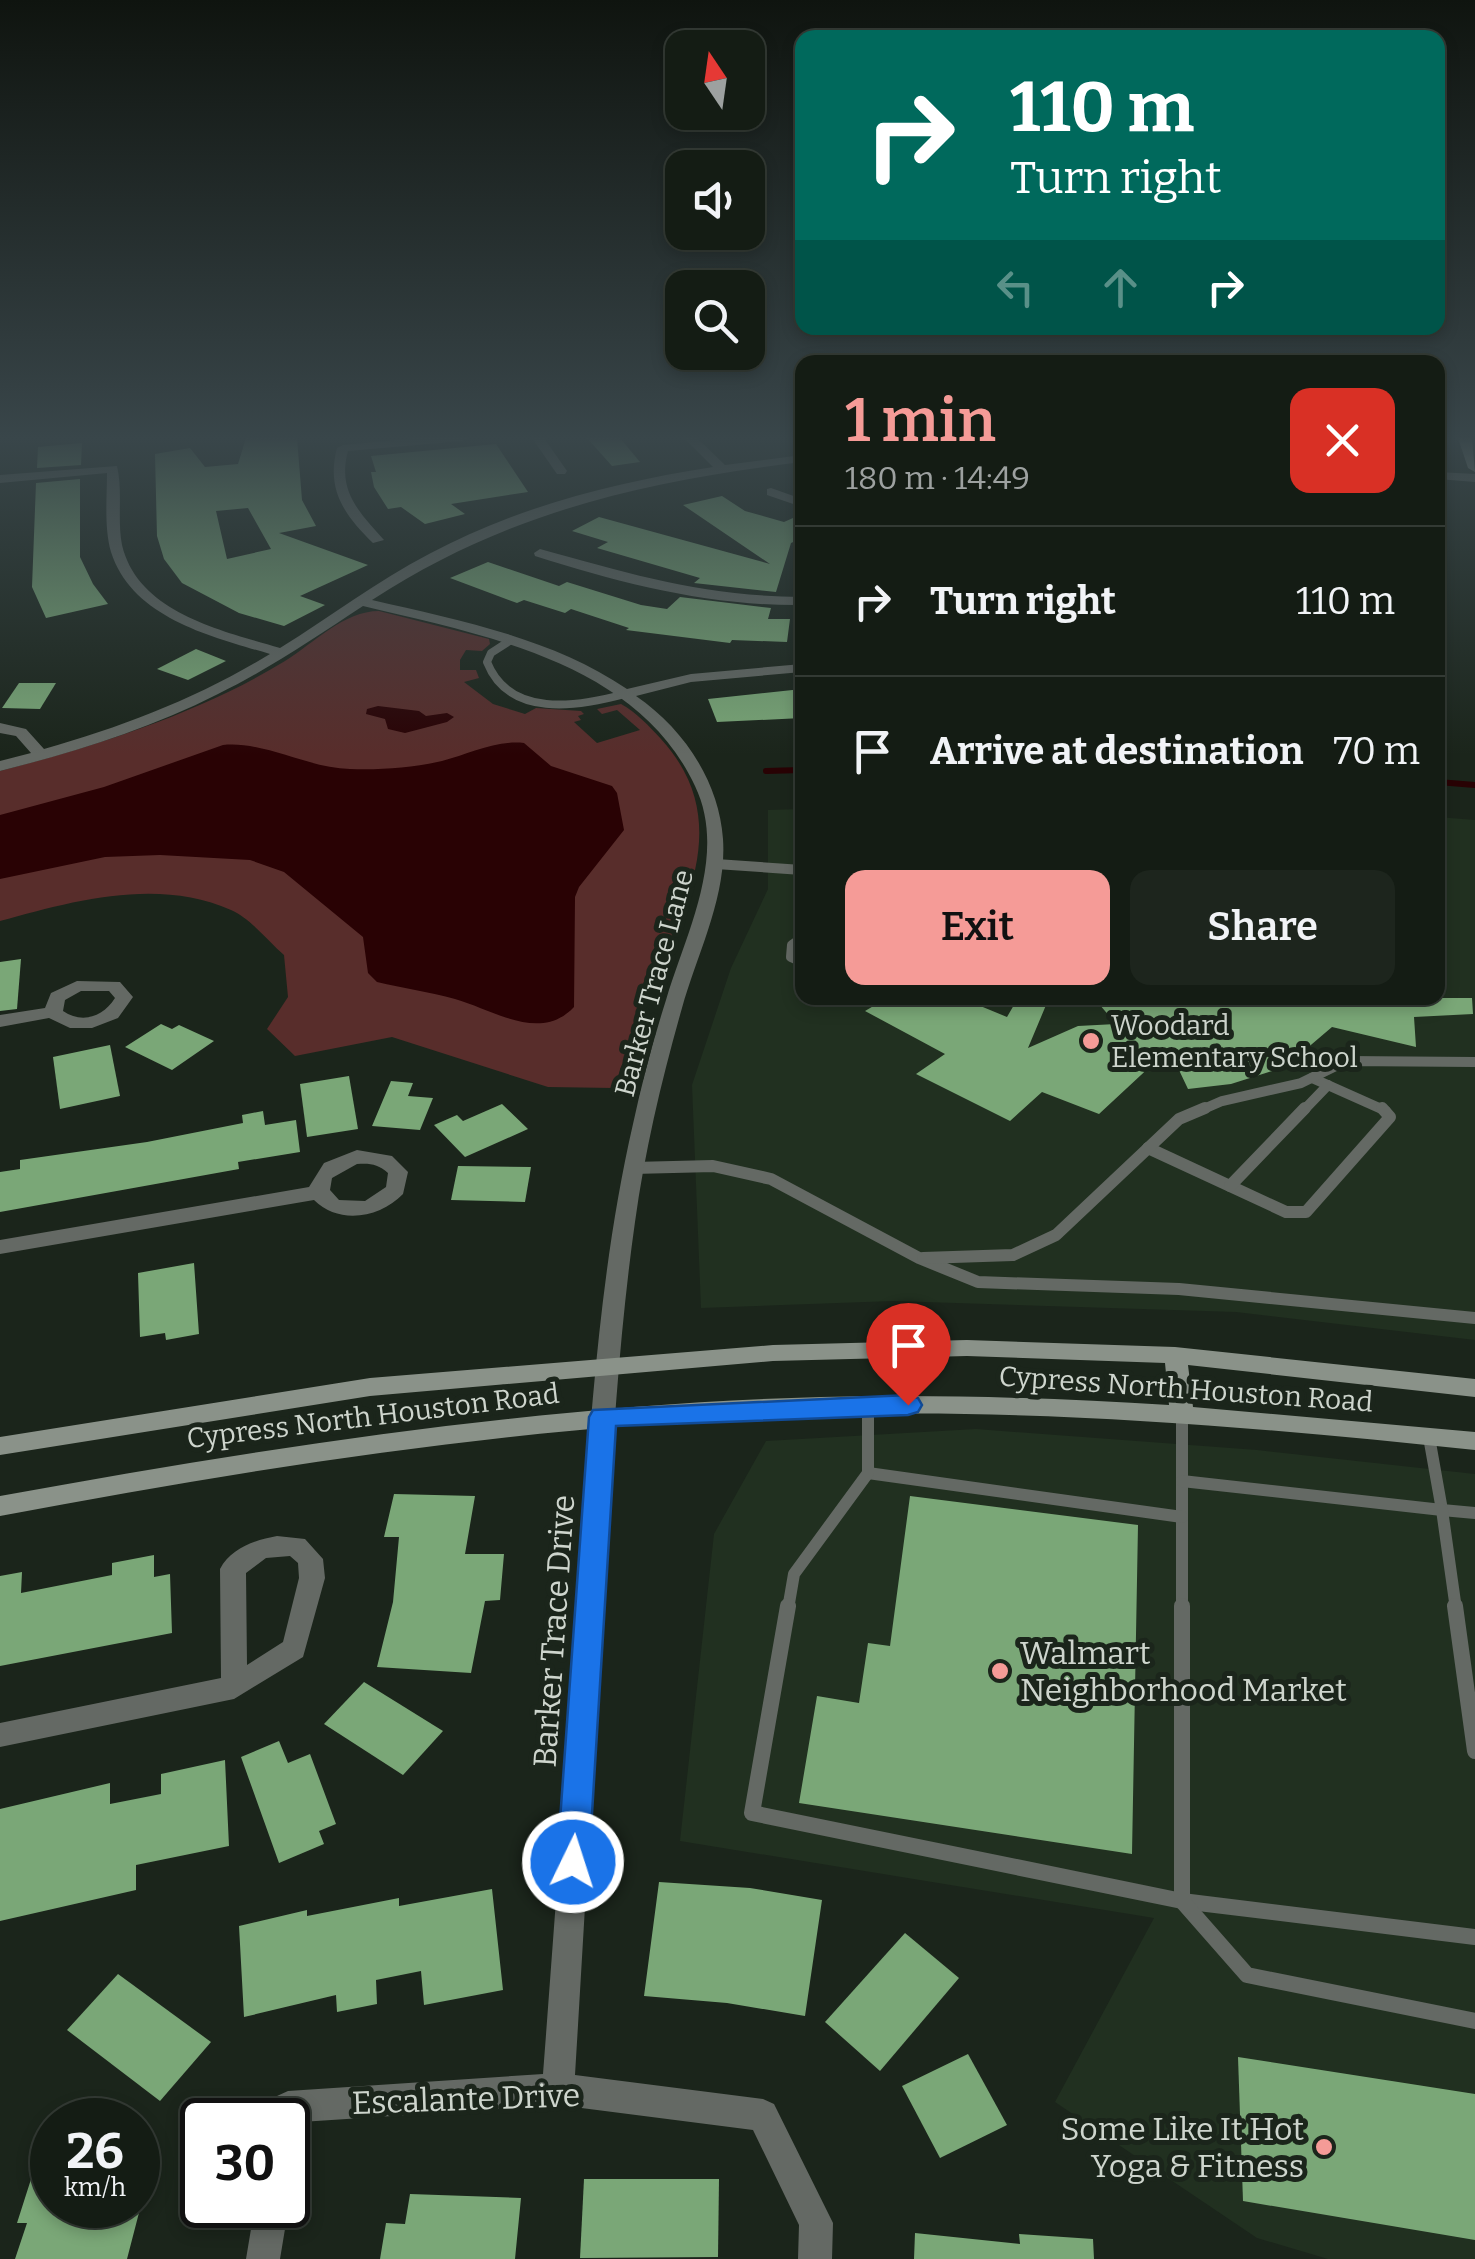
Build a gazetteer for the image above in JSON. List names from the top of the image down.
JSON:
{
  "streets": {
    "main road": ["Cypress North Houston Road"],
    "street": ["Barker Trace Lane", "Barker Trace Drive", "Escalante Drive"]
  },
  "crossings": [
    ["Barker Trace Lane", "Cypress North Houston Road"],
    ["Barker Trace Lane", "Barker Trace Drive"],
    ["Cypress North Houston Road", "Barker Trace Drive"],
    ["Barker Trace Drive", "Escalante Drive"]
  ],
  "places": ["Woodard Elementary School", "Walmart Neighborhood Market", "Some Like It Hot Yoga & Fitness"],
  "north": "top",
  "page": {
    "turn": ["110 m", "Turn right"],
    "heading": ["1 min", "180 m · 14:49"],
    "list": [
      {
        "name": "Turn right",
        "value": "110 m"
      },
      {
        "name": "Arrive at destination",
        "value": "70 m"
      }
    ],
    "buttons": ["Exit", "Share"],
    "speed": "26 km/h",
    "limit": "30"
  }
}
